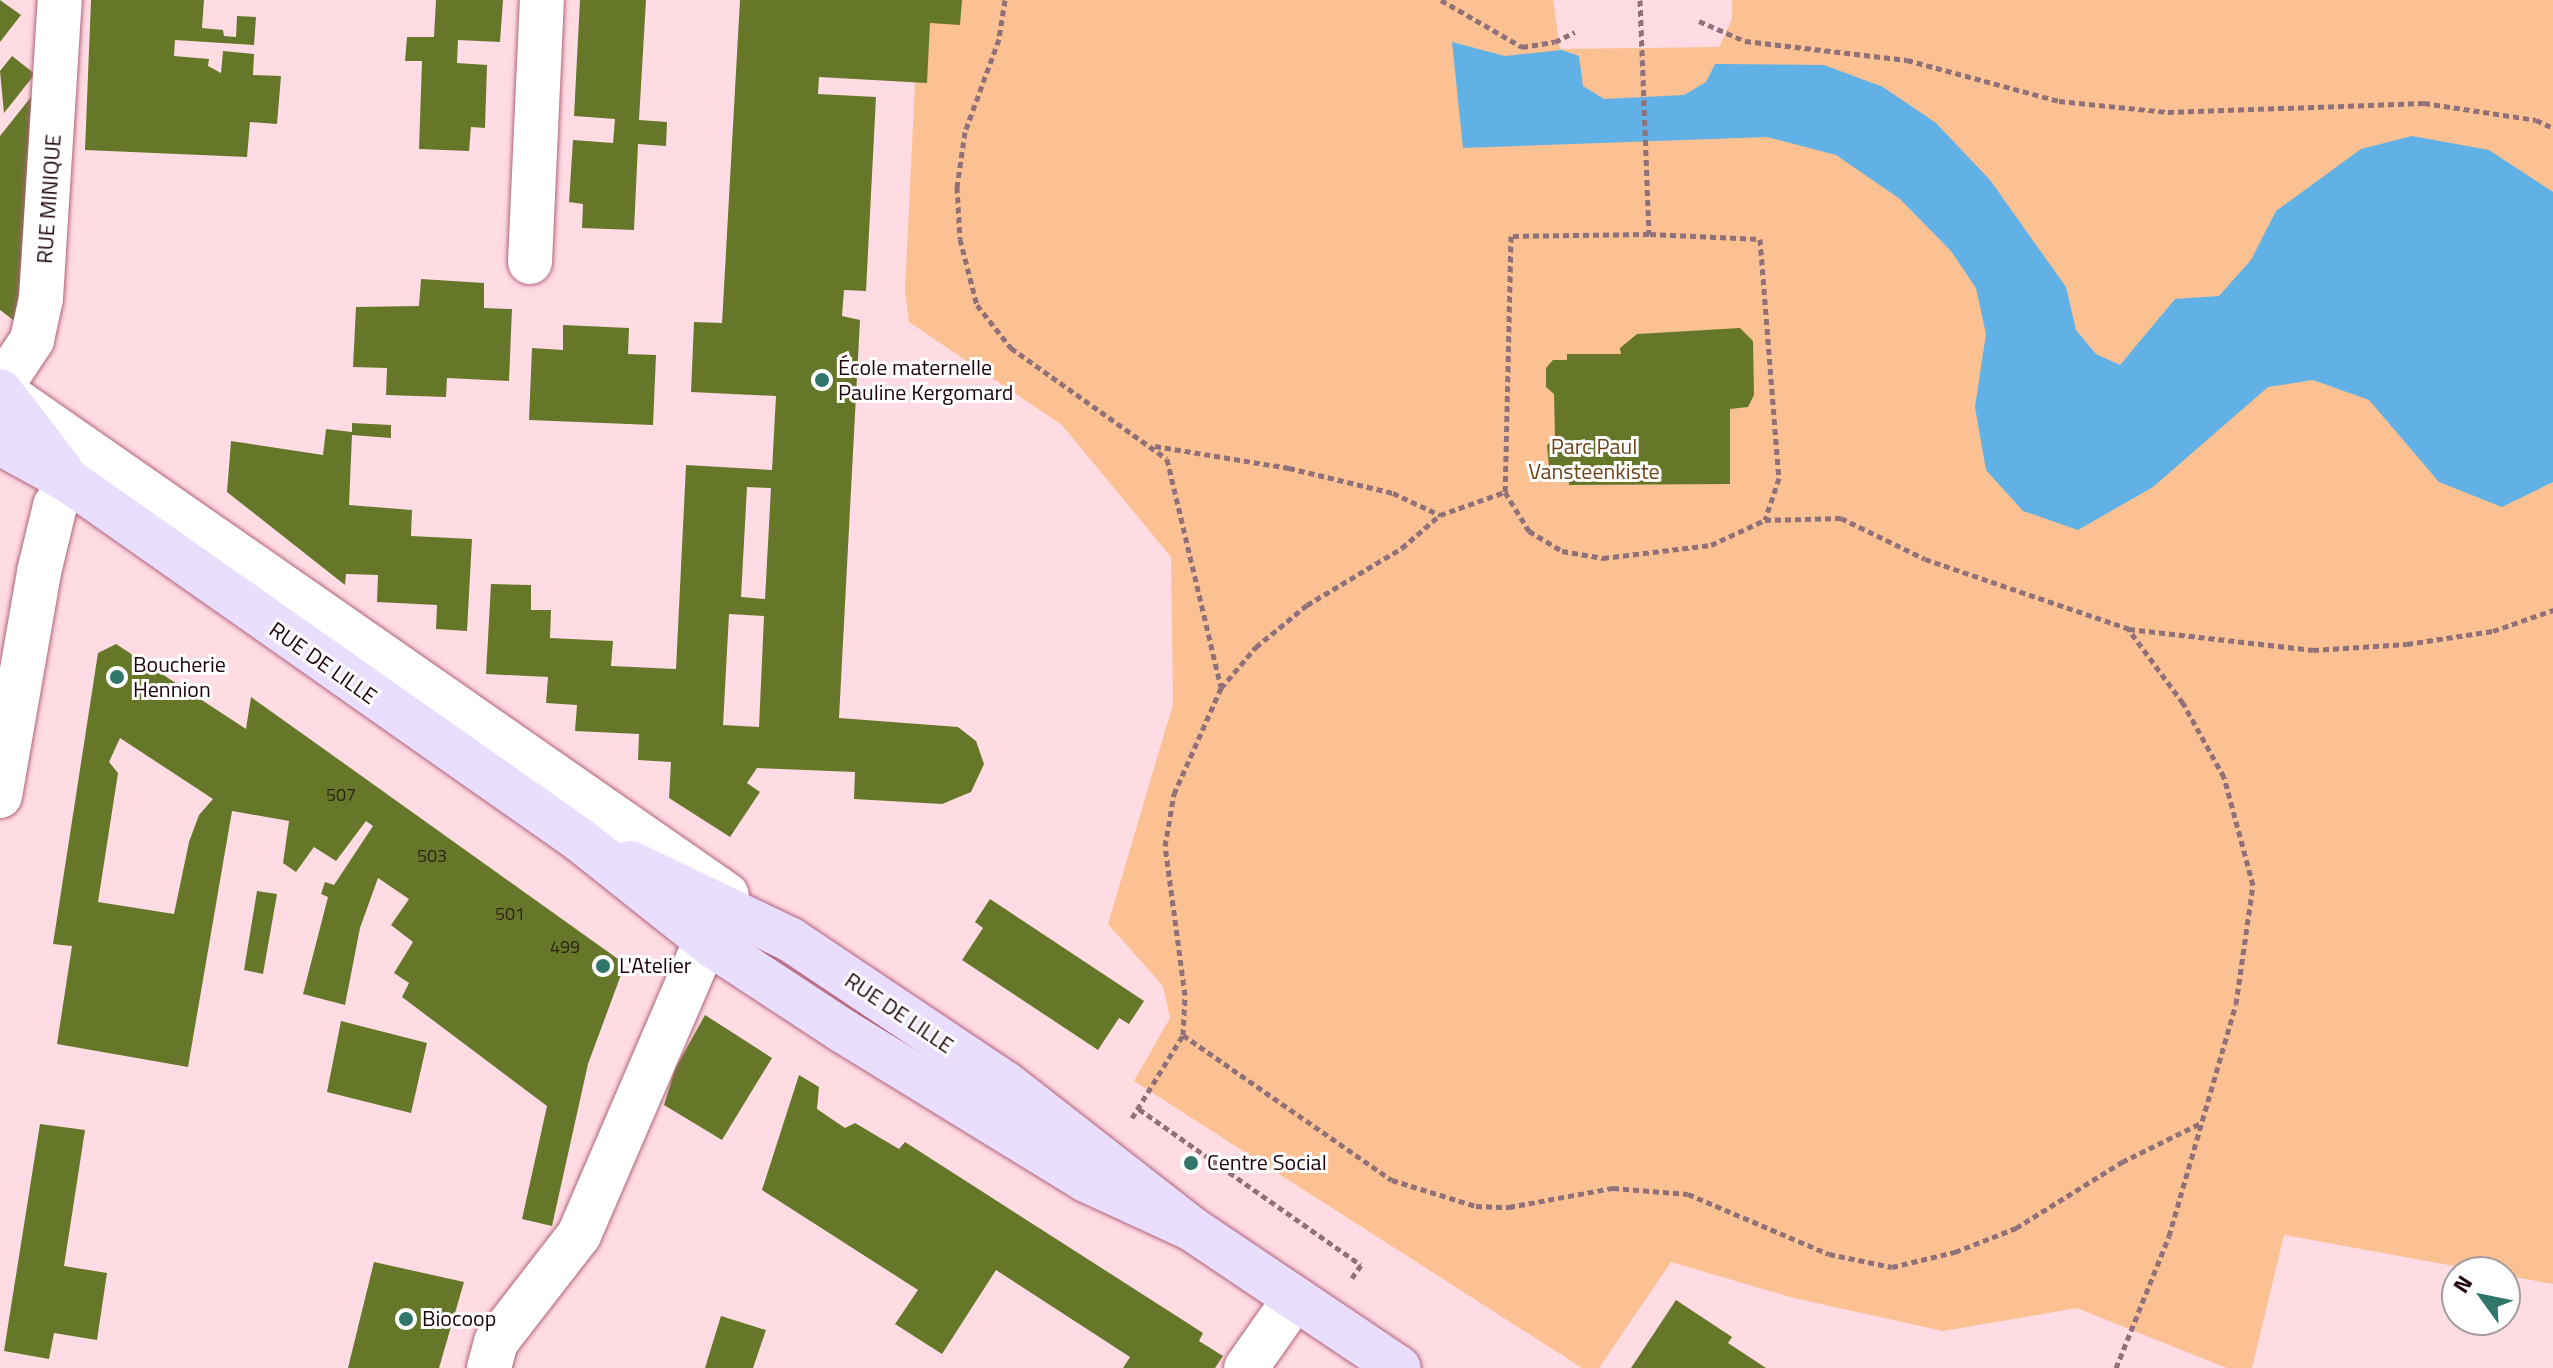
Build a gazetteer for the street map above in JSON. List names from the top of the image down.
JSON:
{
  "streets": {
    "main road": ["RUE DE LILLE"],
    "street": ["RUE MINIQUE"]
  },
  "crossings": [
    ["RUE MINIQUE", "RUE DE LILLE"]
  ],
  "parks": ["Parc Paul Vansteenkiste"],
  "places": [
    "École maternelle Pauline Kergomard",
    "Boucherie Hennion",
    "L'Atelier",
    "Centre Social",
    "Biocoop"
  ],
  "house_numbers": [
    "507",
    "503",
    "501",
    "499"
  ],
  "north": "top left"
}
